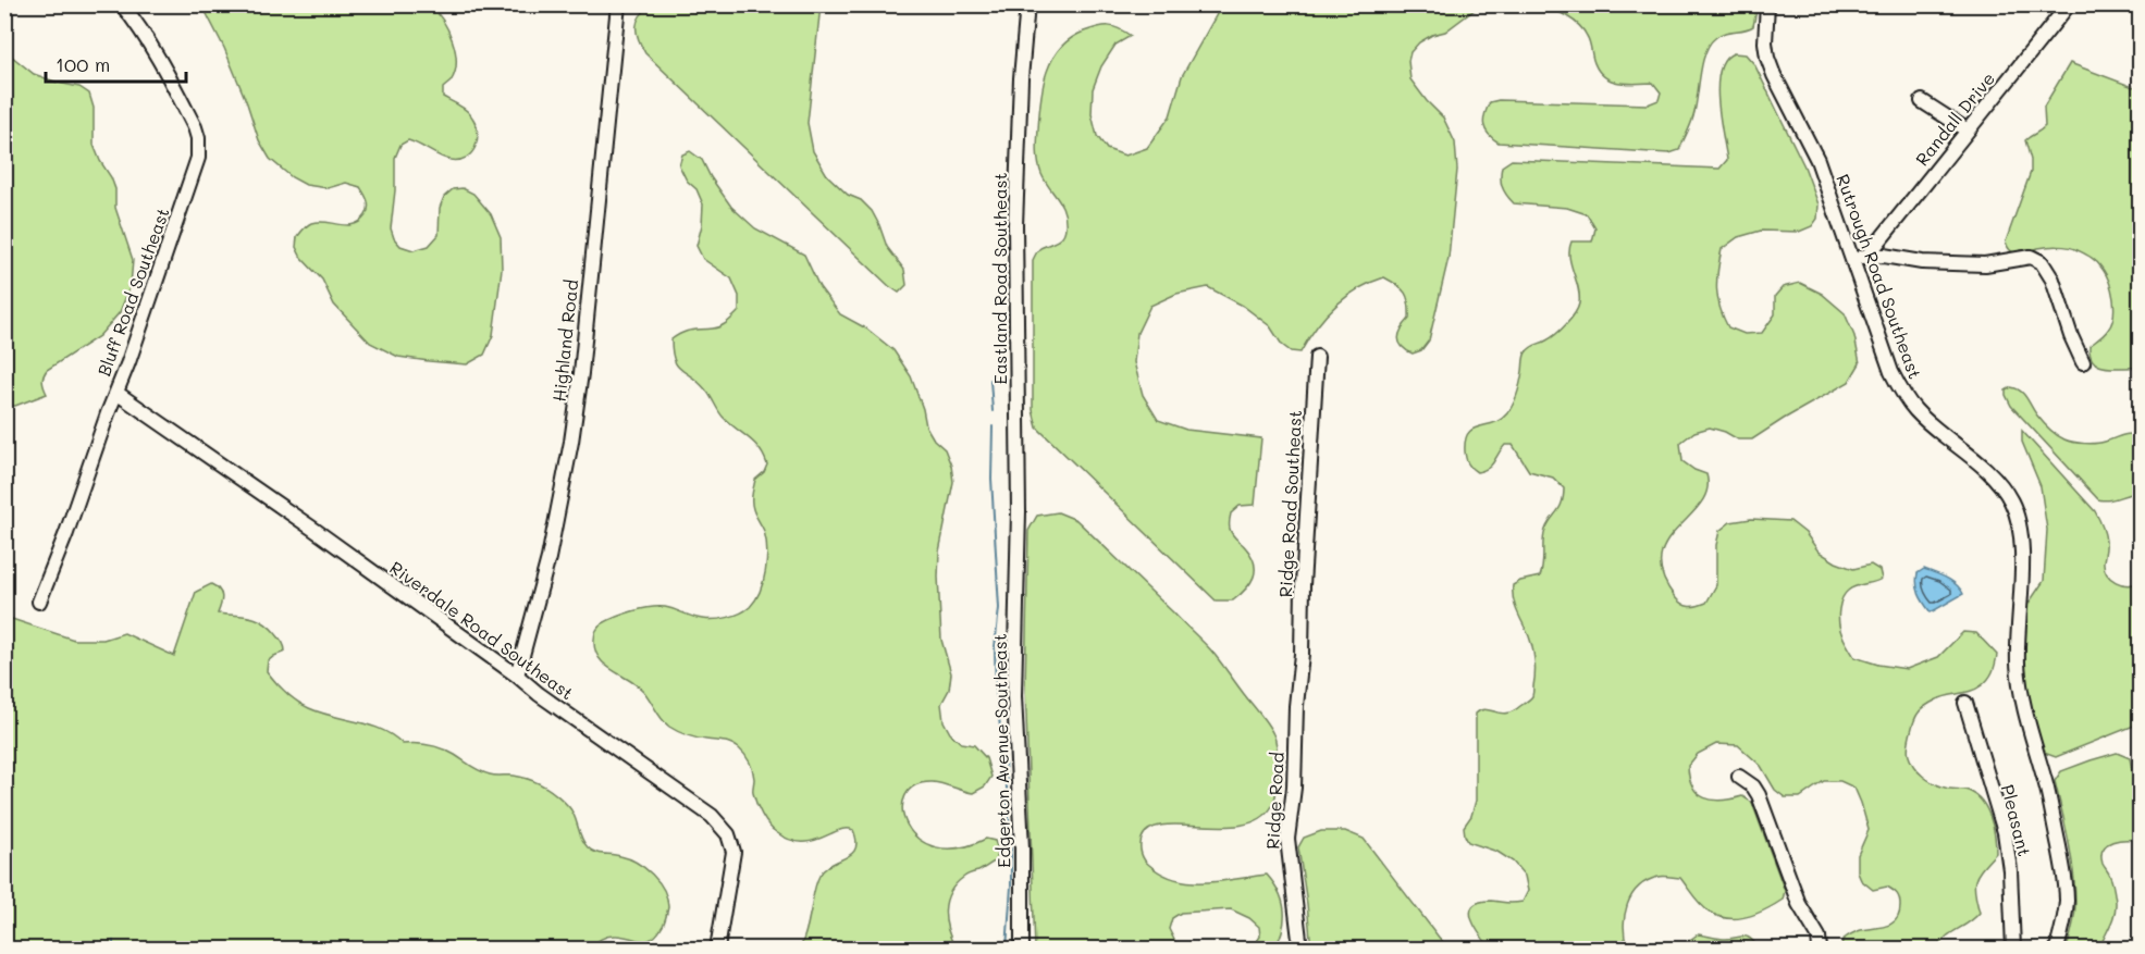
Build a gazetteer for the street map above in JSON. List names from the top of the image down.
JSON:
{
  "streets": {
    "street": [
      "Randall Drive",
      "Rutrough Road Southeast",
      "Eastland Road Southeast",
      "Bluff Road Southeast",
      "Highland Road",
      "Ridge Road Southeast",
      "Riverdale Road Southeast",
      "Edgerton Avenue Southeast",
      "Ridge Road",
      "Pleasant"
    ]
  },
  "crossings": [
    ["Eastland Road Southeast", "Edgerton Avenue Southeast"],
    ["Bluff Road Southeast", "Riverdale Road Southeast"],
    ["Highland Road", "Riverdale Road Southeast"],
    ["Ridge Road Southeast", "Ridge Road"]
  ],
  "scale_bar": "100 m"
}
